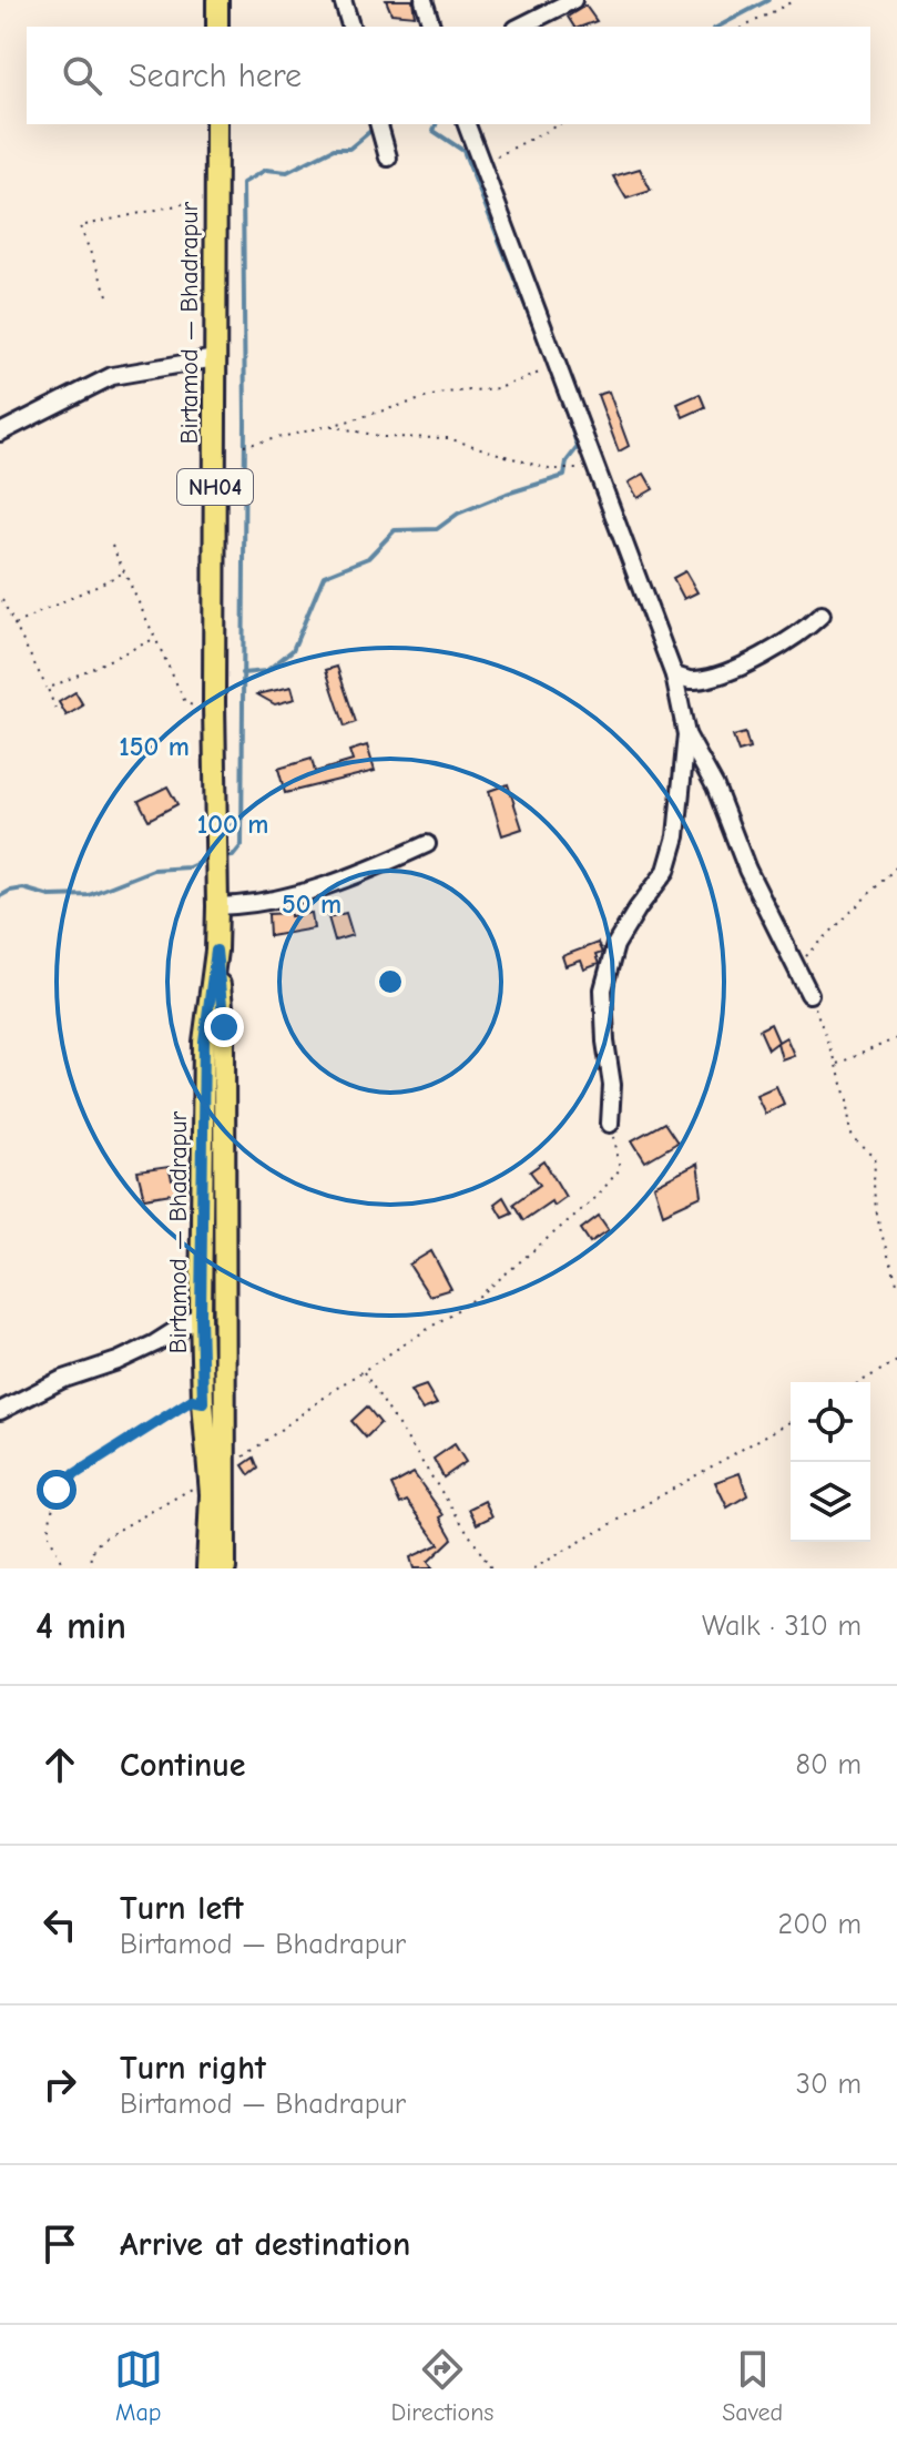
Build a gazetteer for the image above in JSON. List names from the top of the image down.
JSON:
{
  "streets": {
    "main road": ["Birtamod — Bhadrapur", "NH04"]
  },
  "page": {
    "search": "Search here",
    "heading": ["4 min", "Walk · 310 m"],
    "list": [
      ["Continue", "80 m"],
      ["Turn left", "Birtamod — Bhadrapur", "200 m"],
      ["Turn right", "Birtamod — Bhadrapur", "30 m"],
      "Arrive at destination"
    ],
    "nav": ["Map", "Directions", "Saved"]
  },
  "rings": ["150 m", "100 m", "50 m"]
}
